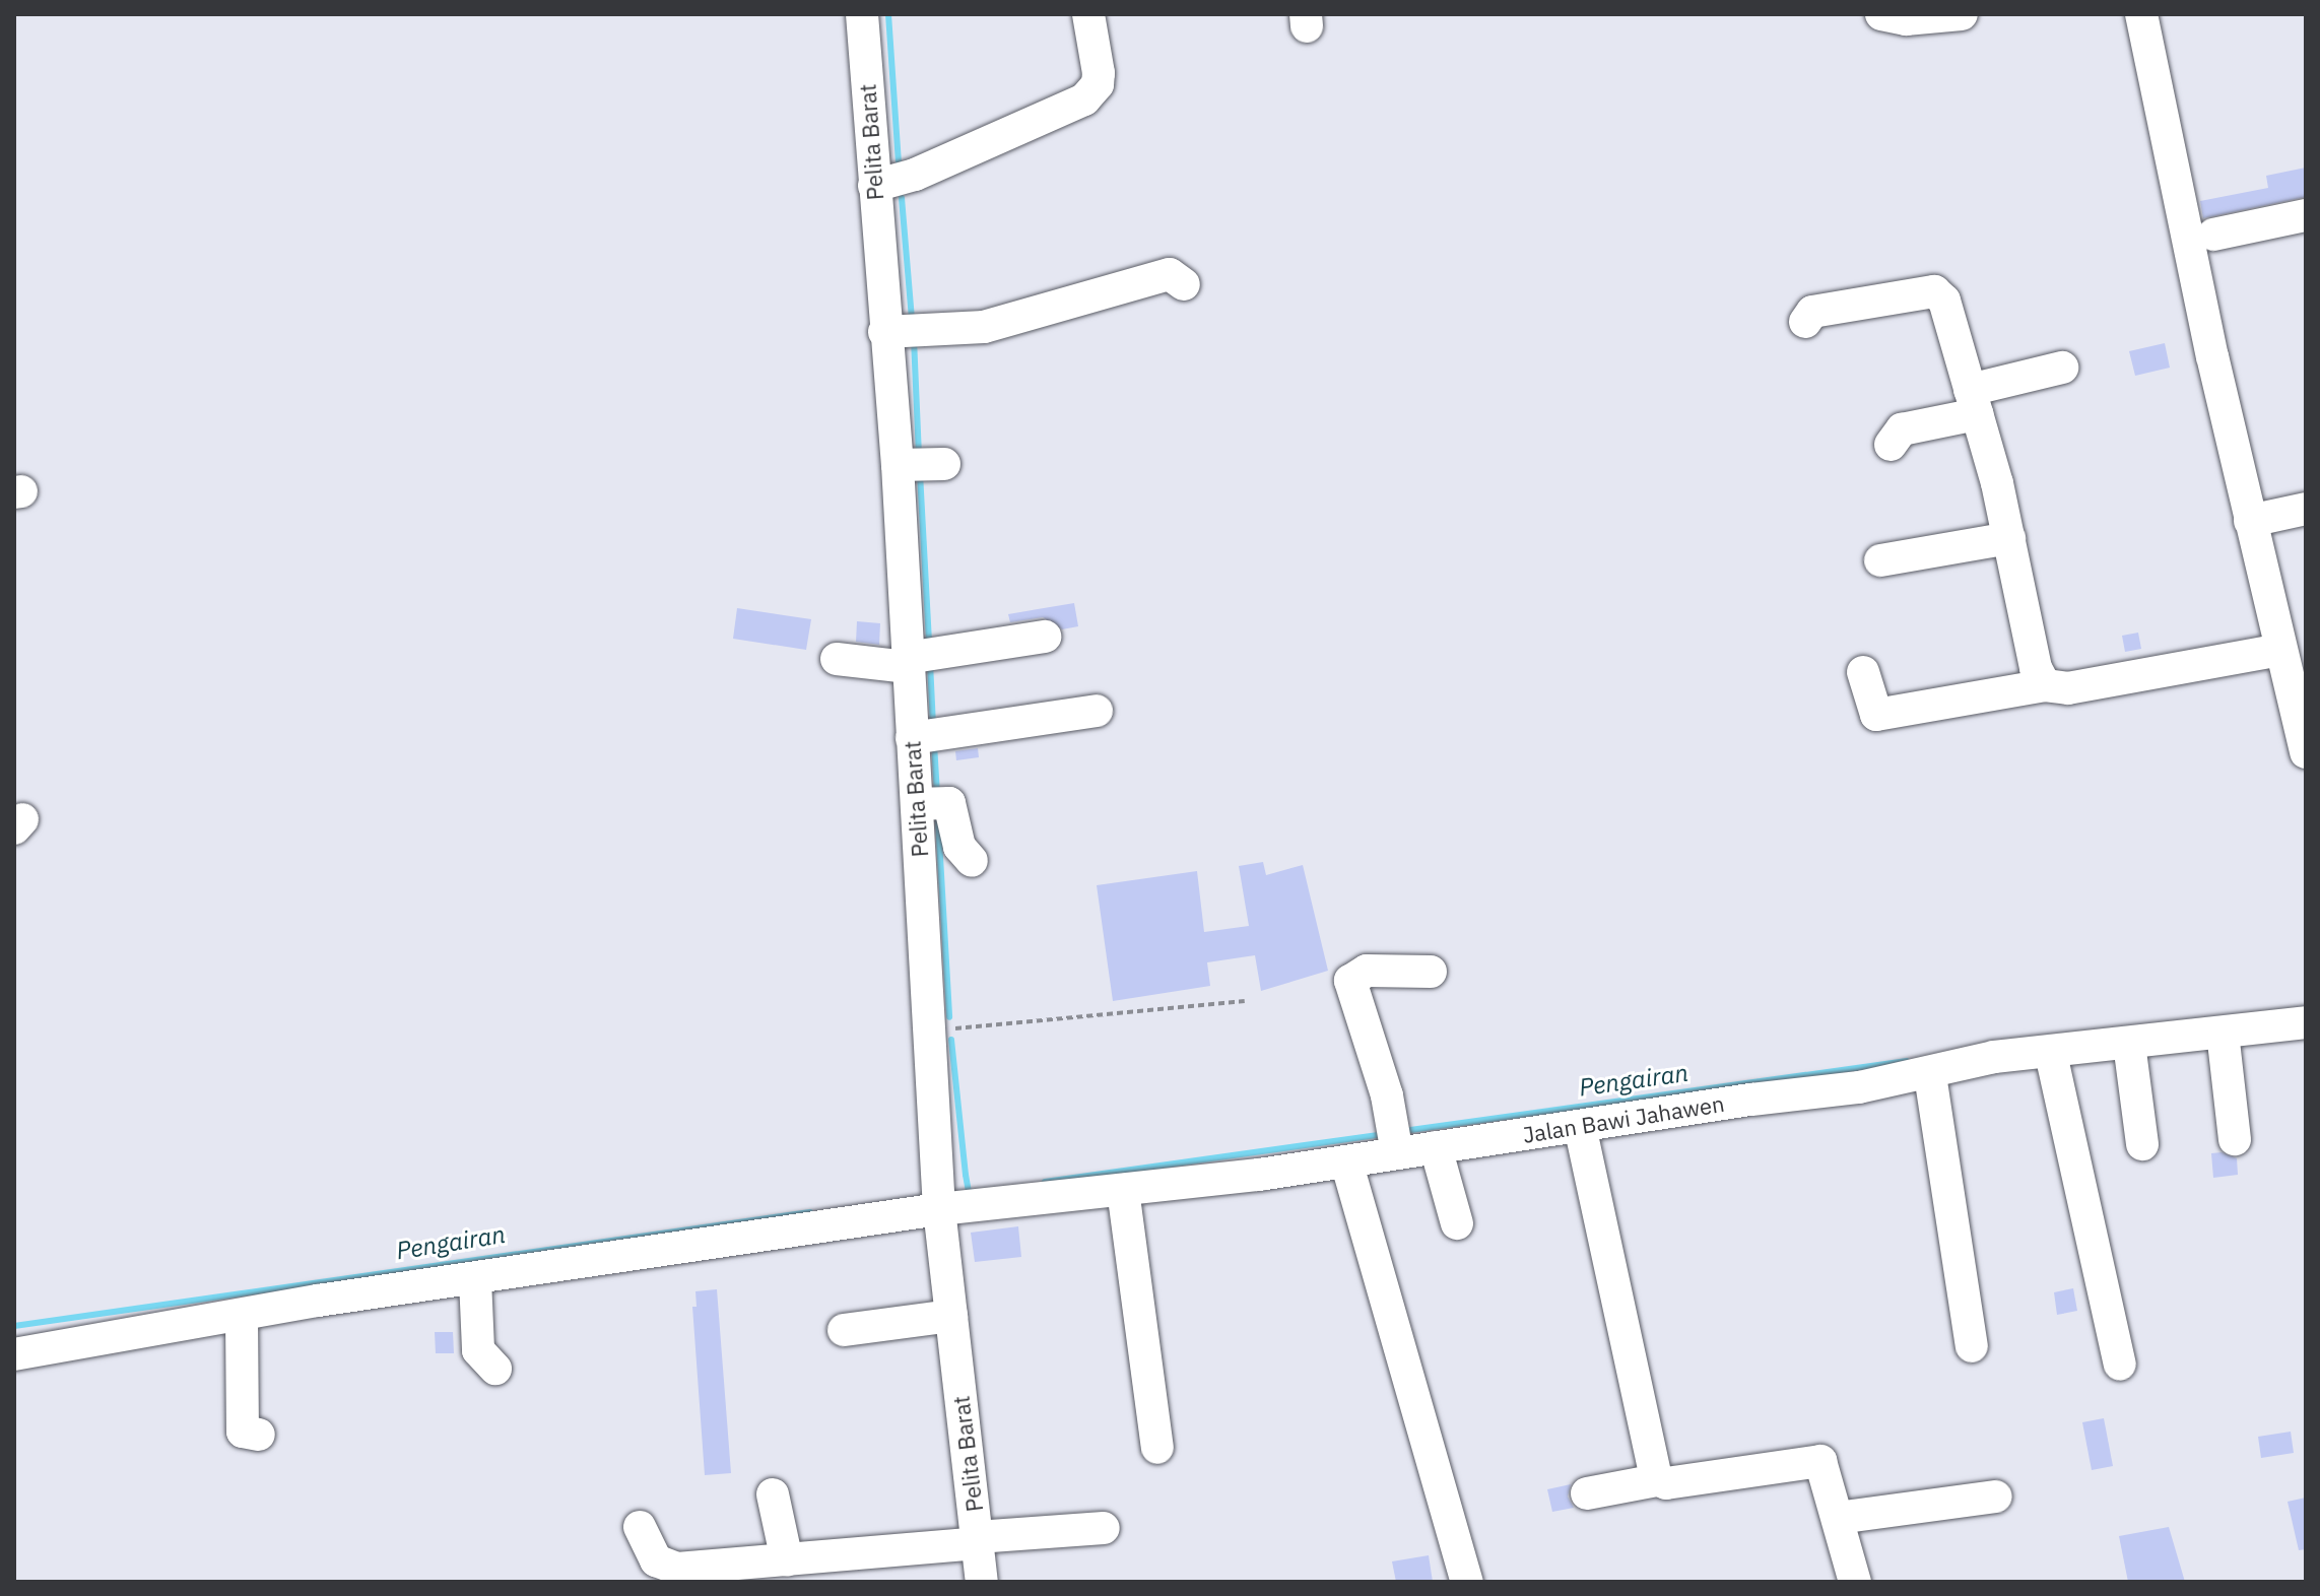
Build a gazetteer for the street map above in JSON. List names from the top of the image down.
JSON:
{
  "streets": {
    "street": ["Pelita Barat", "Jalan Bawi Jahawen"]
  },
  "crossings": [
    ["Pelita Barat", "Jalan Bawi Jahawen"]
  ],
  "water": ["Pengairan"]
}
